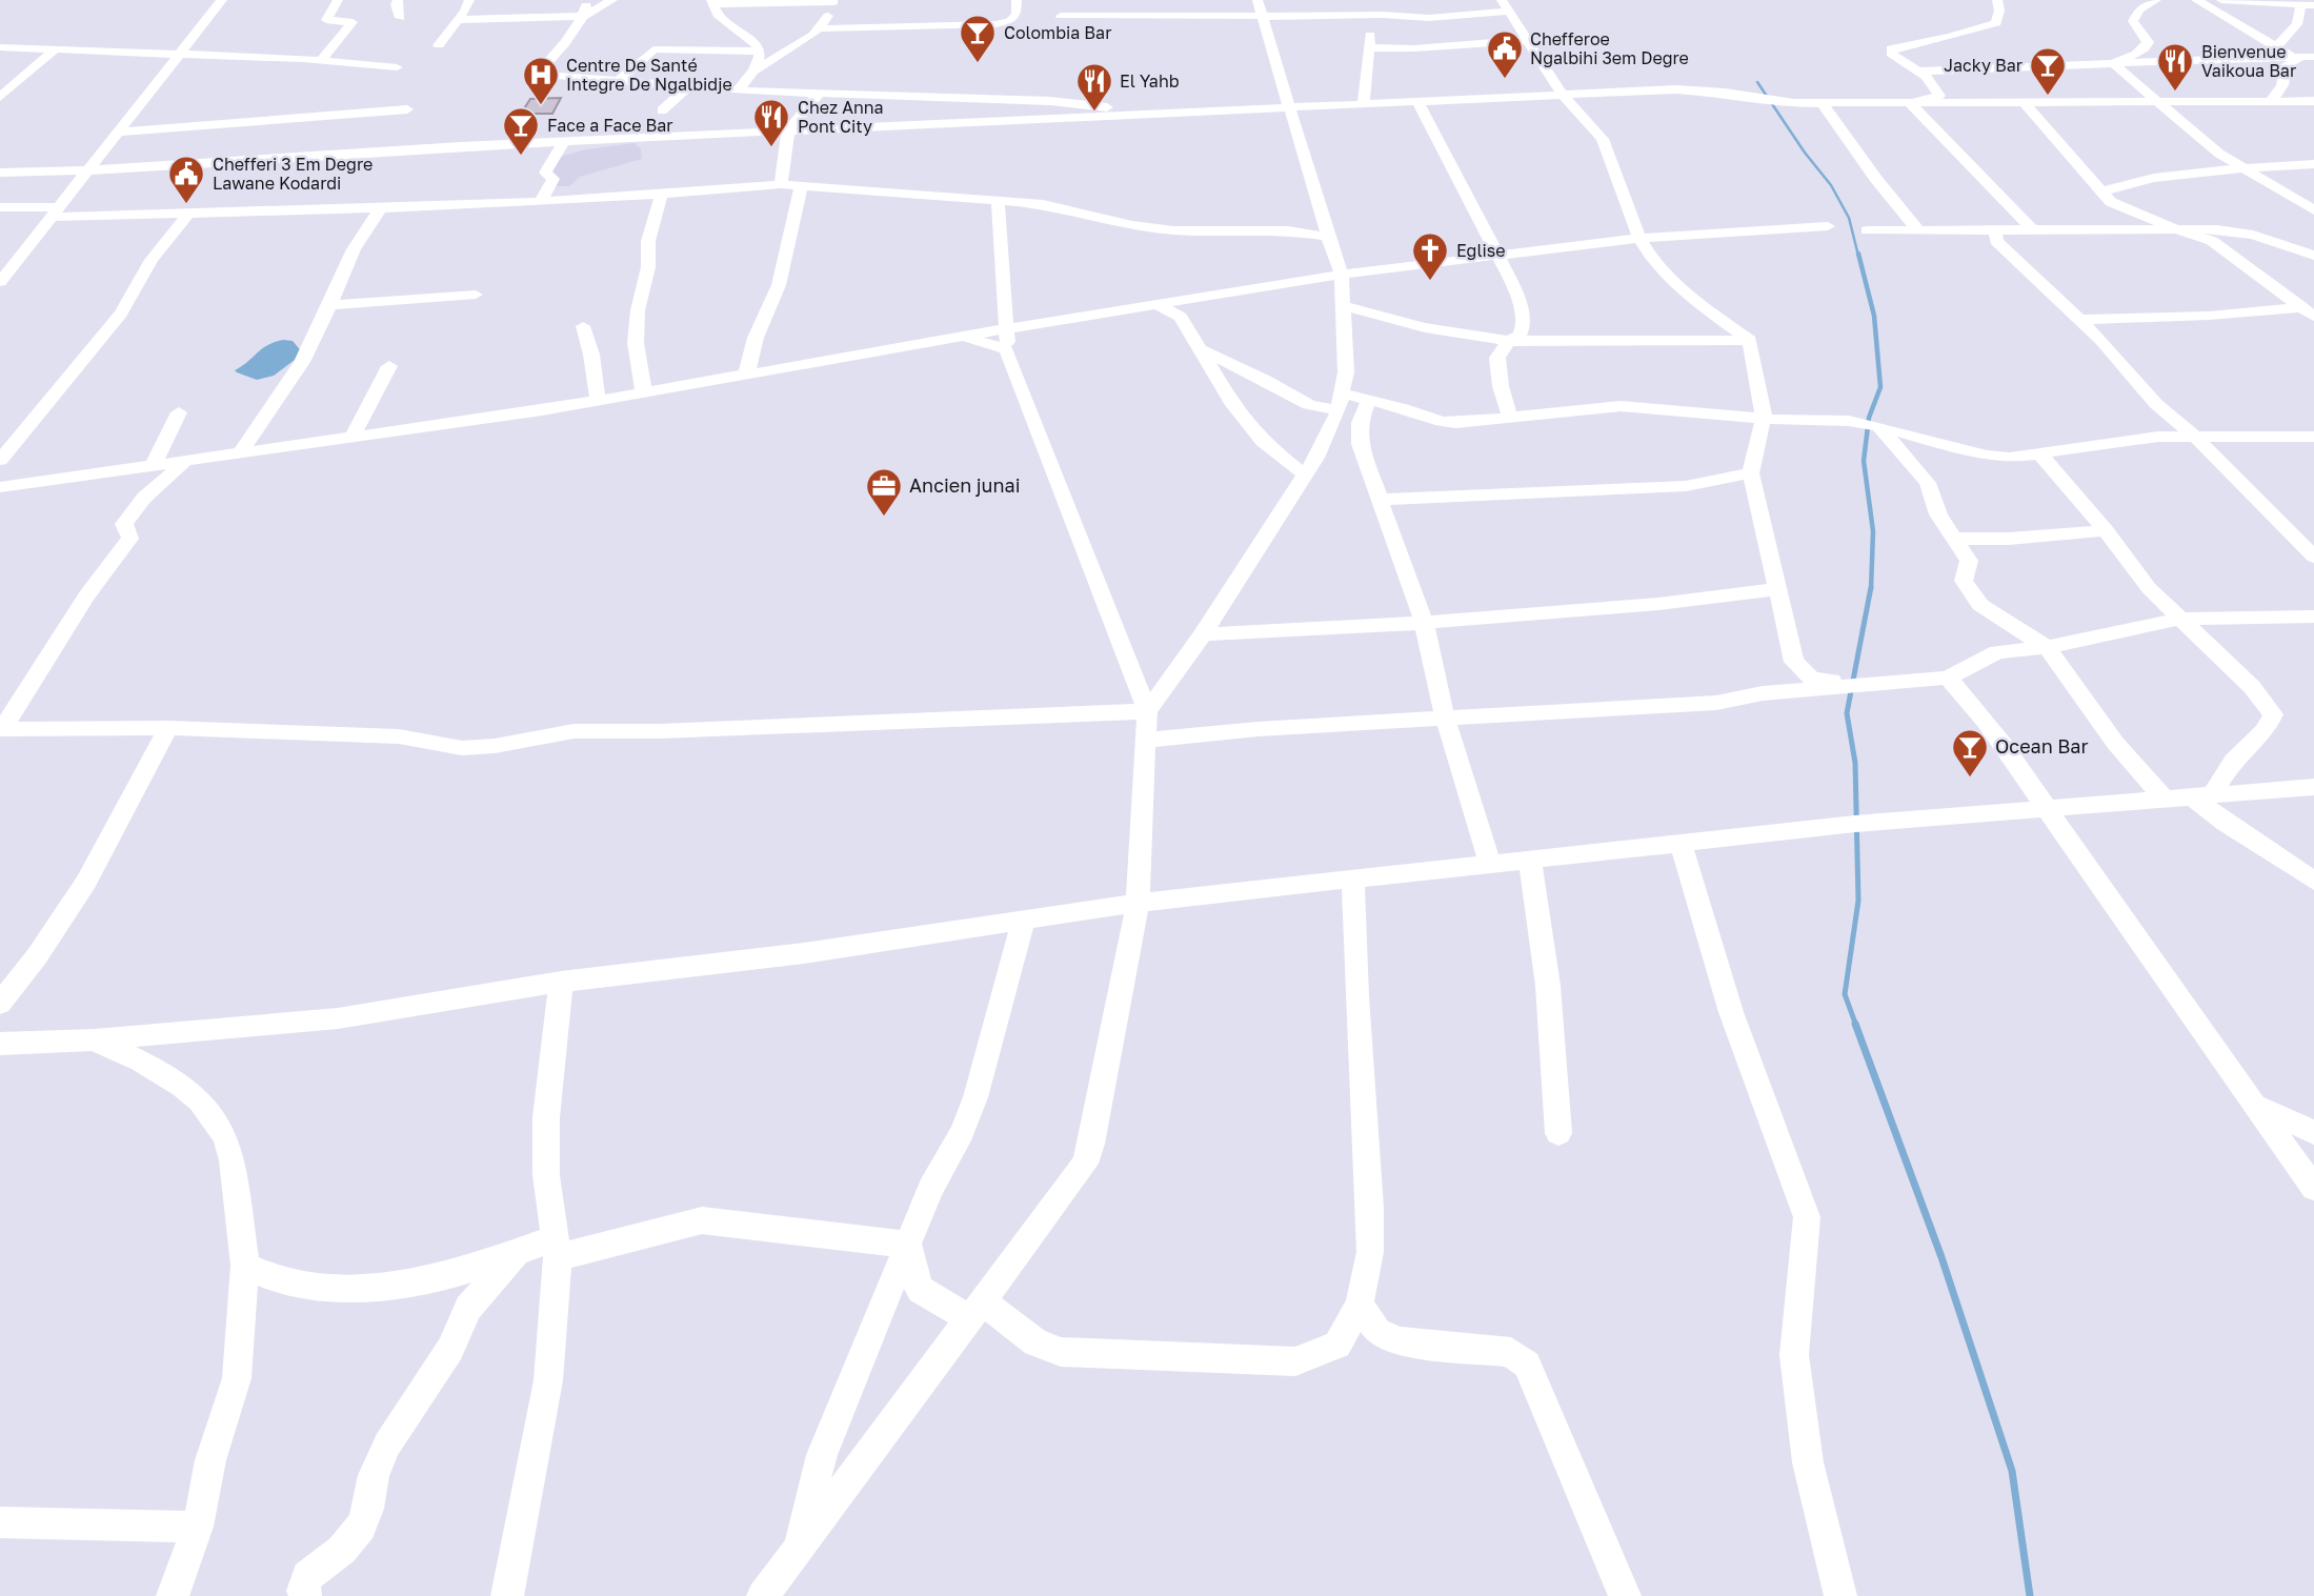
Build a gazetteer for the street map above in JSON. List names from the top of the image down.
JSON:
{
  "places": {
    "bar": [
      "Colombia Bar",
      "Jacky Bar",
      "Face a Face Bar",
      "Ocean Bar"
    ],
    "public building": ["Chefferoe Ngalbihi 3em Degre", "Chefferi 3 Em Degre Lawane Kodardi"],
    "restaurant": ["Bienvenue Vaikoua Bar", "El Yahb", "Chez Anna Pont City"],
    "hospital": ["Centre De Santé Integre De Ngalbidje"],
    "church": ["Eglise"],
    "office": ["Ancien junai"]
  }
}
